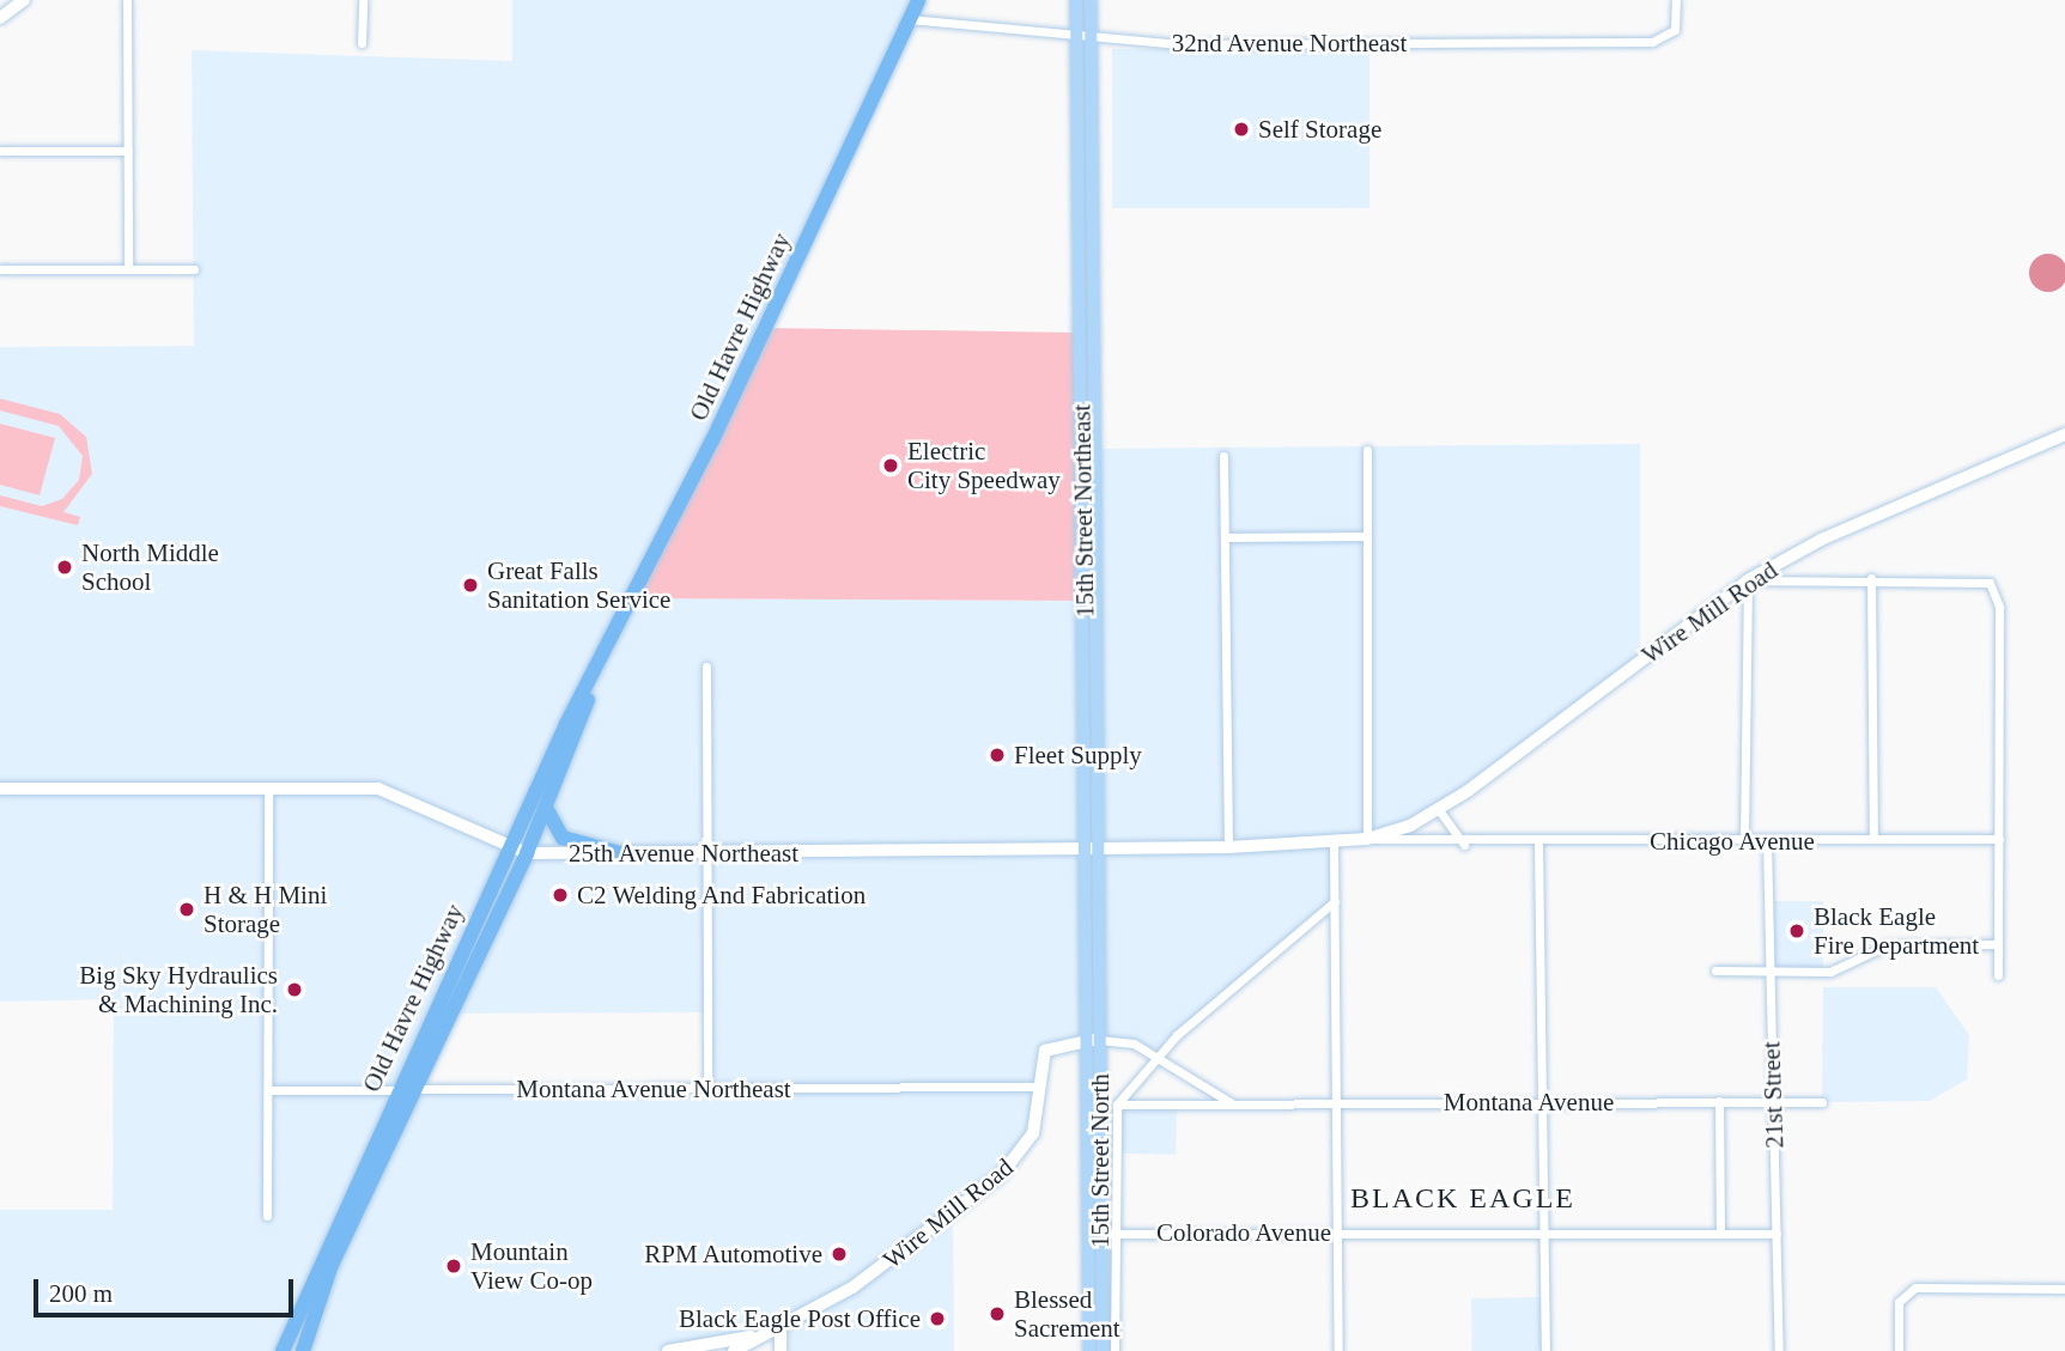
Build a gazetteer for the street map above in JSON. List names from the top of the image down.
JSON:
{
  "streets": {
    "highway": ["Old Havre Highway"],
    "main road": ["15th Street Northeast", "15th Street North"],
    "street": [
      "32nd Avenue Northeast",
      "Wire Mill Road",
      "Chicago Avenue",
      "25th Avenue Northeast",
      "Montana Avenue Northeast",
      "21st Street",
      "Montana Avenue",
      "Colorado Avenue"
    ]
  },
  "crossings": [
    ["32nd Avenue Northeast", "Old Havre Highway"],
    ["32nd Avenue Northeast", "15th Street Northeast"],
    ["Old Havre Highway", "25th Avenue Northeast"],
    ["Old Havre Highway", "Montana Avenue Northeast"],
    ["15th Street Northeast", "25th Avenue Northeast"],
    ["15th Street Northeast", "15th Street North"],
    ["Wire Mill Road", "Chicago Avenue"],
    ["Wire Mill Road", "25th Avenue Northeast"],
    ["Wire Mill Road", "Montana Avenue Northeast"],
    ["Wire Mill Road", "15th Street North"],
    ["Chicago Avenue", "25th Avenue Northeast"],
    ["Chicago Avenue", "21st Street"],
    ["21st Street", "Montana Avenue"],
    ["21st Street", "Colorado Avenue"],
    ["Montana Avenue", "15th Street North"],
    ["15th Street North", "Colorado Avenue"]
  ],
  "districts": ["BLACK EAGLE"],
  "places": [
    "Self Storage",
    "Electric City Speedway",
    "North Middle School",
    "Great Falls Sanitation Service",
    "Fleet Supply",
    "C2 Welding And Fabrication",
    "H & H Mini Storage",
    "Black Eagle Fire Department",
    "Big Sky Hydraulics & Machining Inc.",
    "RPM Automotive",
    "Mountain View Co-op",
    "Blessed Sacrement",
    "Black Eagle Post Office"
  ],
  "scale_bar": "200 m"
}
